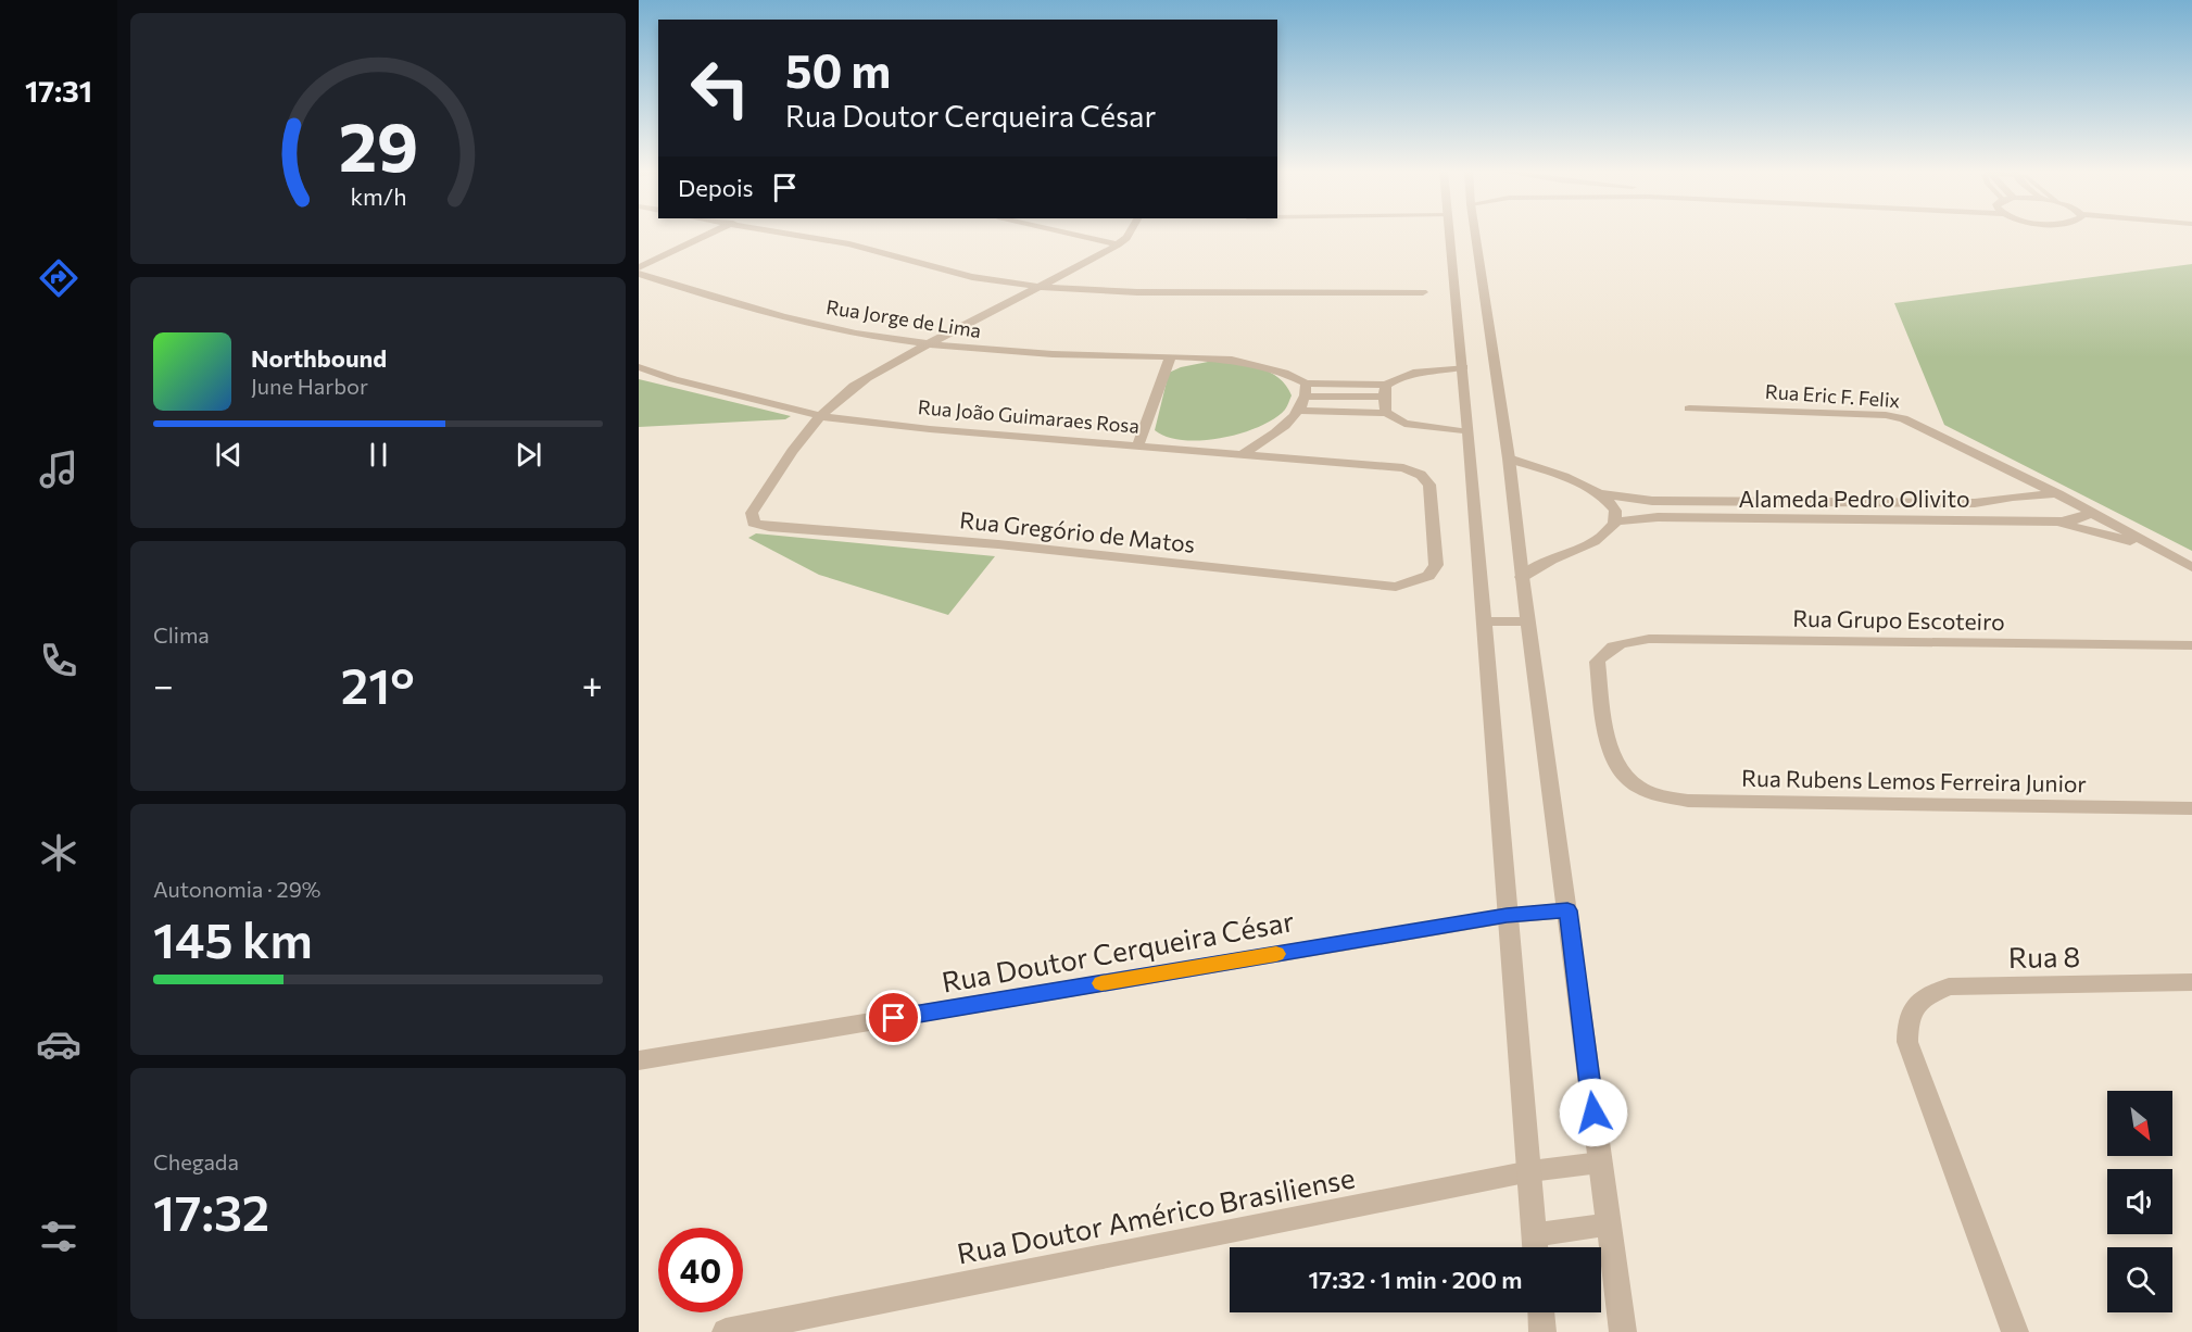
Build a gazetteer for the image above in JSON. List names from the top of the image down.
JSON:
{
  "streets": {
    "street": [
      "Rua Jorge de Lima",
      "Rua Eric F. Felix",
      "Rua João Guimaraes Rosa",
      "Alameda Pedro Olivito",
      "Rua Gregório de Matos",
      "Rua Grupo Escoteiro",
      "Rua Rubens Lemos Ferreira Junior",
      "Rua Doutor Cerqueira César",
      "Rua 8",
      "Rua Doutor Américo Brasiliense"
    ]
  },
  "crossings": [
    ["Rua Eric F. Felix", "Alameda Pedro Olivito"],
    ["Rua João Guimaraes Rosa", "Rua Gregório de Matos"],
    ["Rua Grupo Escoteiro", "Rua Rubens Lemos Ferreira Junior"]
  ],
  "north": "bottom right",
  "page": {
    "tabs": "17:31",
    "turn": ["50 m", "Rua Doutor Cerqueira César"],
    "then": "Depois",
    "song": ["Northbound", "June Harbor"],
    "tile": [
      "Clima",
      ["Autonomia · 29%", "145 km"],
      ["Chegada", "17:32"]
    ],
    "heat": ["−", "21°", "+"],
    "limit": "40",
    "trip": "17:32 · 1 min · 200 m",
    "gauge": ["29", "km/h"]
  }
}
